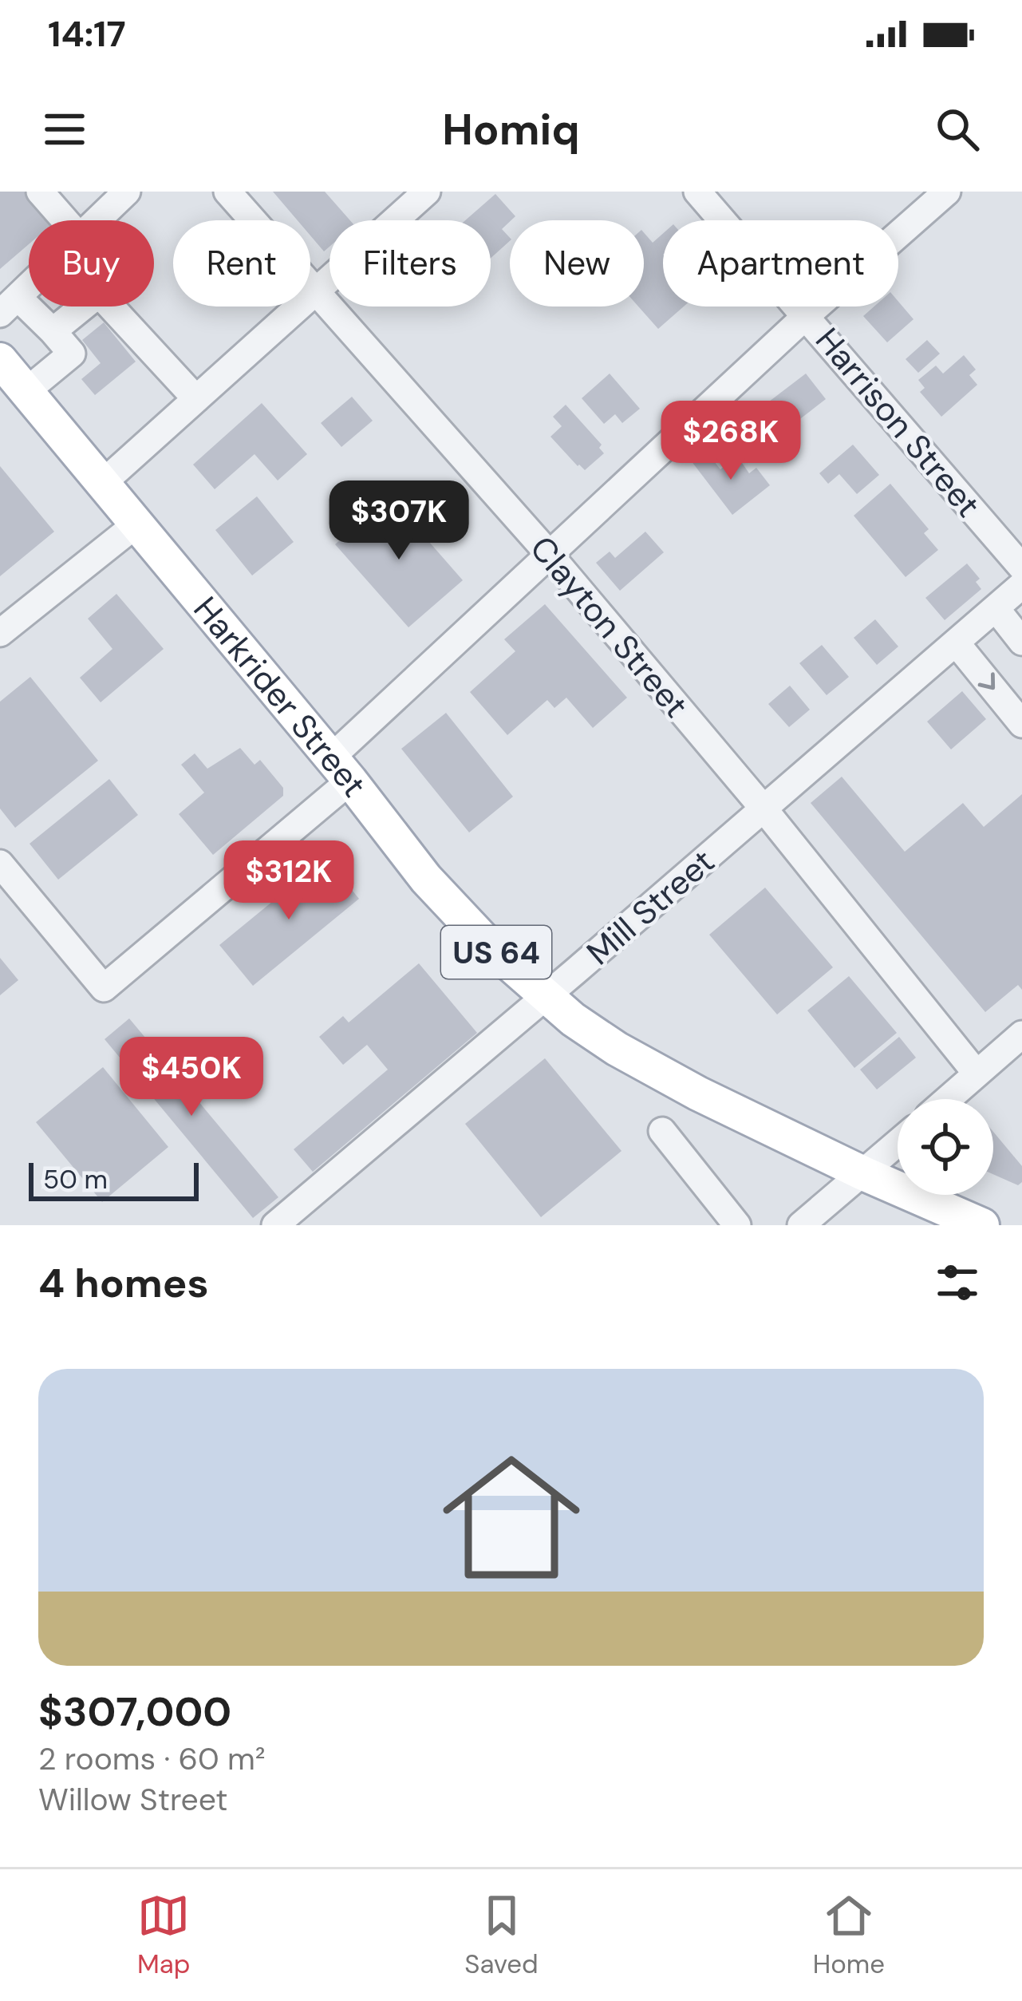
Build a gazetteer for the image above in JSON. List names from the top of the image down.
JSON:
{
  "streets": {
    "main road": ["Harkrider Street", "US 64"],
    "street": ["Harrison Street", "Clayton Street", "Mill Street"]
  },
  "crossings": [
    ["Clayton Street", "Mill Street"],
    ["Harkrider Street", "Mill Street"]
  ],
  "scale_bar": "50 m",
  "page": {
    "status": "14:17",
    "header": "Homiq",
    "chip": [
      "Buy",
      "Rent",
      "Filters",
      "New",
      "Apartment"
    ],
    "price": [
      "$268K",
      "$307K",
      "$312K",
      "$450K"
    ],
    "scale": "50 m",
    "heading": "4 homes",
    "list": [
      {
        "name": "$307,000",
        "note": "2 rooms · 60 m² · Willow Street"
      }
    ],
    "tabs": ["Map", "Saved", "Home"]
  }
}
